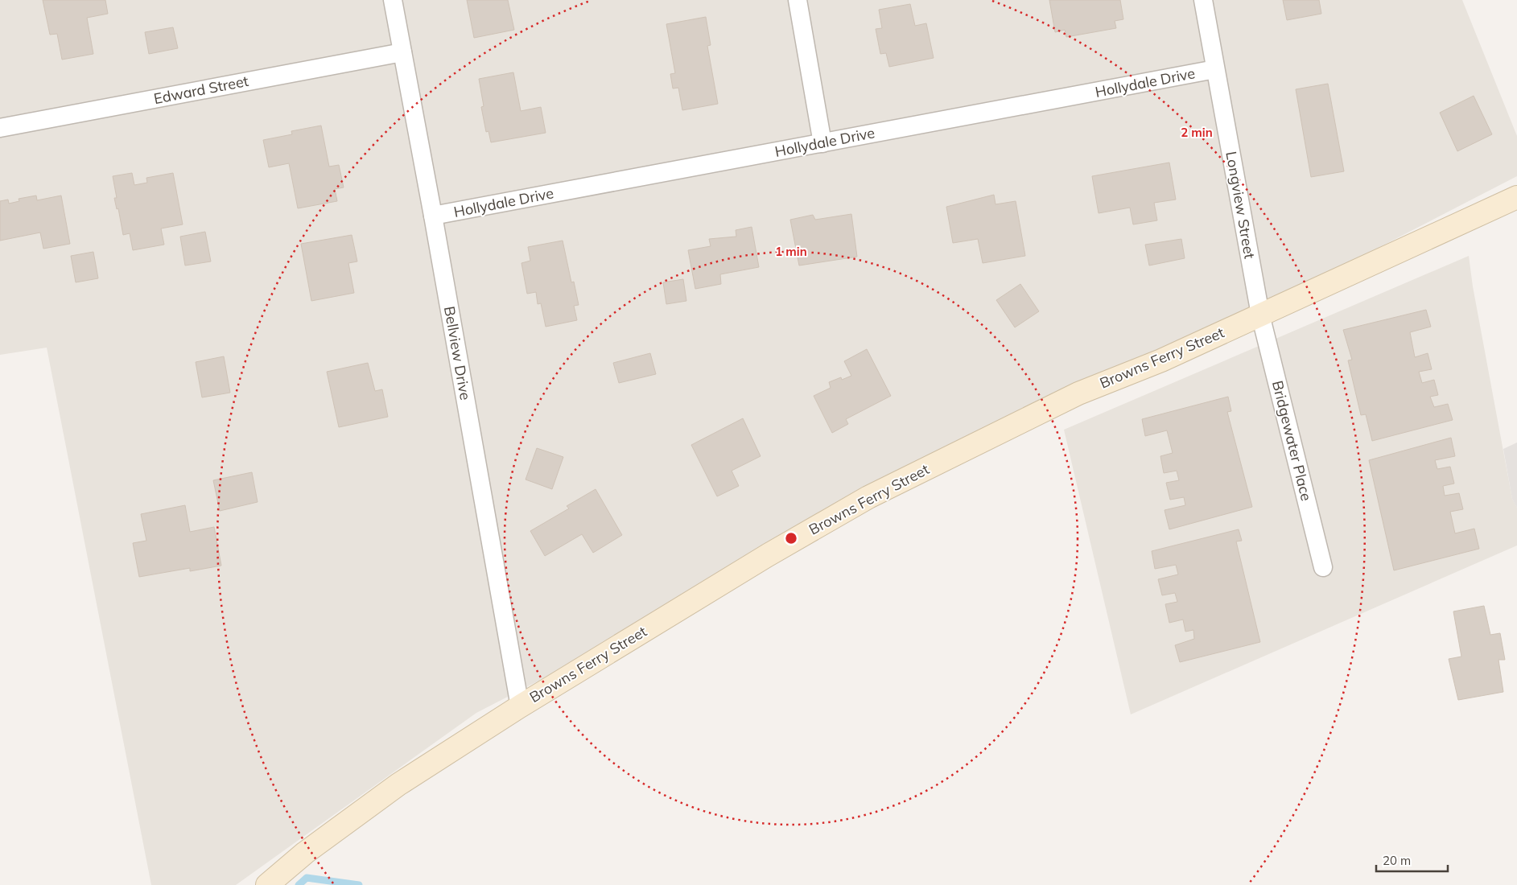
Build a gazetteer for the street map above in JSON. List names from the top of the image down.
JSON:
{
  "streets": {
    "street": [
      "Hollydale Drive",
      "Edward Street",
      "Longview Street",
      "Bellview Drive",
      "Browns Ferry Street",
      "Bridgewater Place"
    ]
  },
  "crossings": [
    ["Hollydale Drive", "Longview Street"],
    ["Hollydale Drive", "Bellview Drive"],
    ["Edward Street", "Bellview Drive"],
    ["Longview Street", "Browns Ferry Street"],
    ["Longview Street", "Bridgewater Place"],
    ["Bellview Drive", "Browns Ferry Street"],
    ["Browns Ferry Street", "Bridgewater Place"]
  ],
  "scale_bar": "20 m",
  "rings": ["2 min", "1 min"]
}
